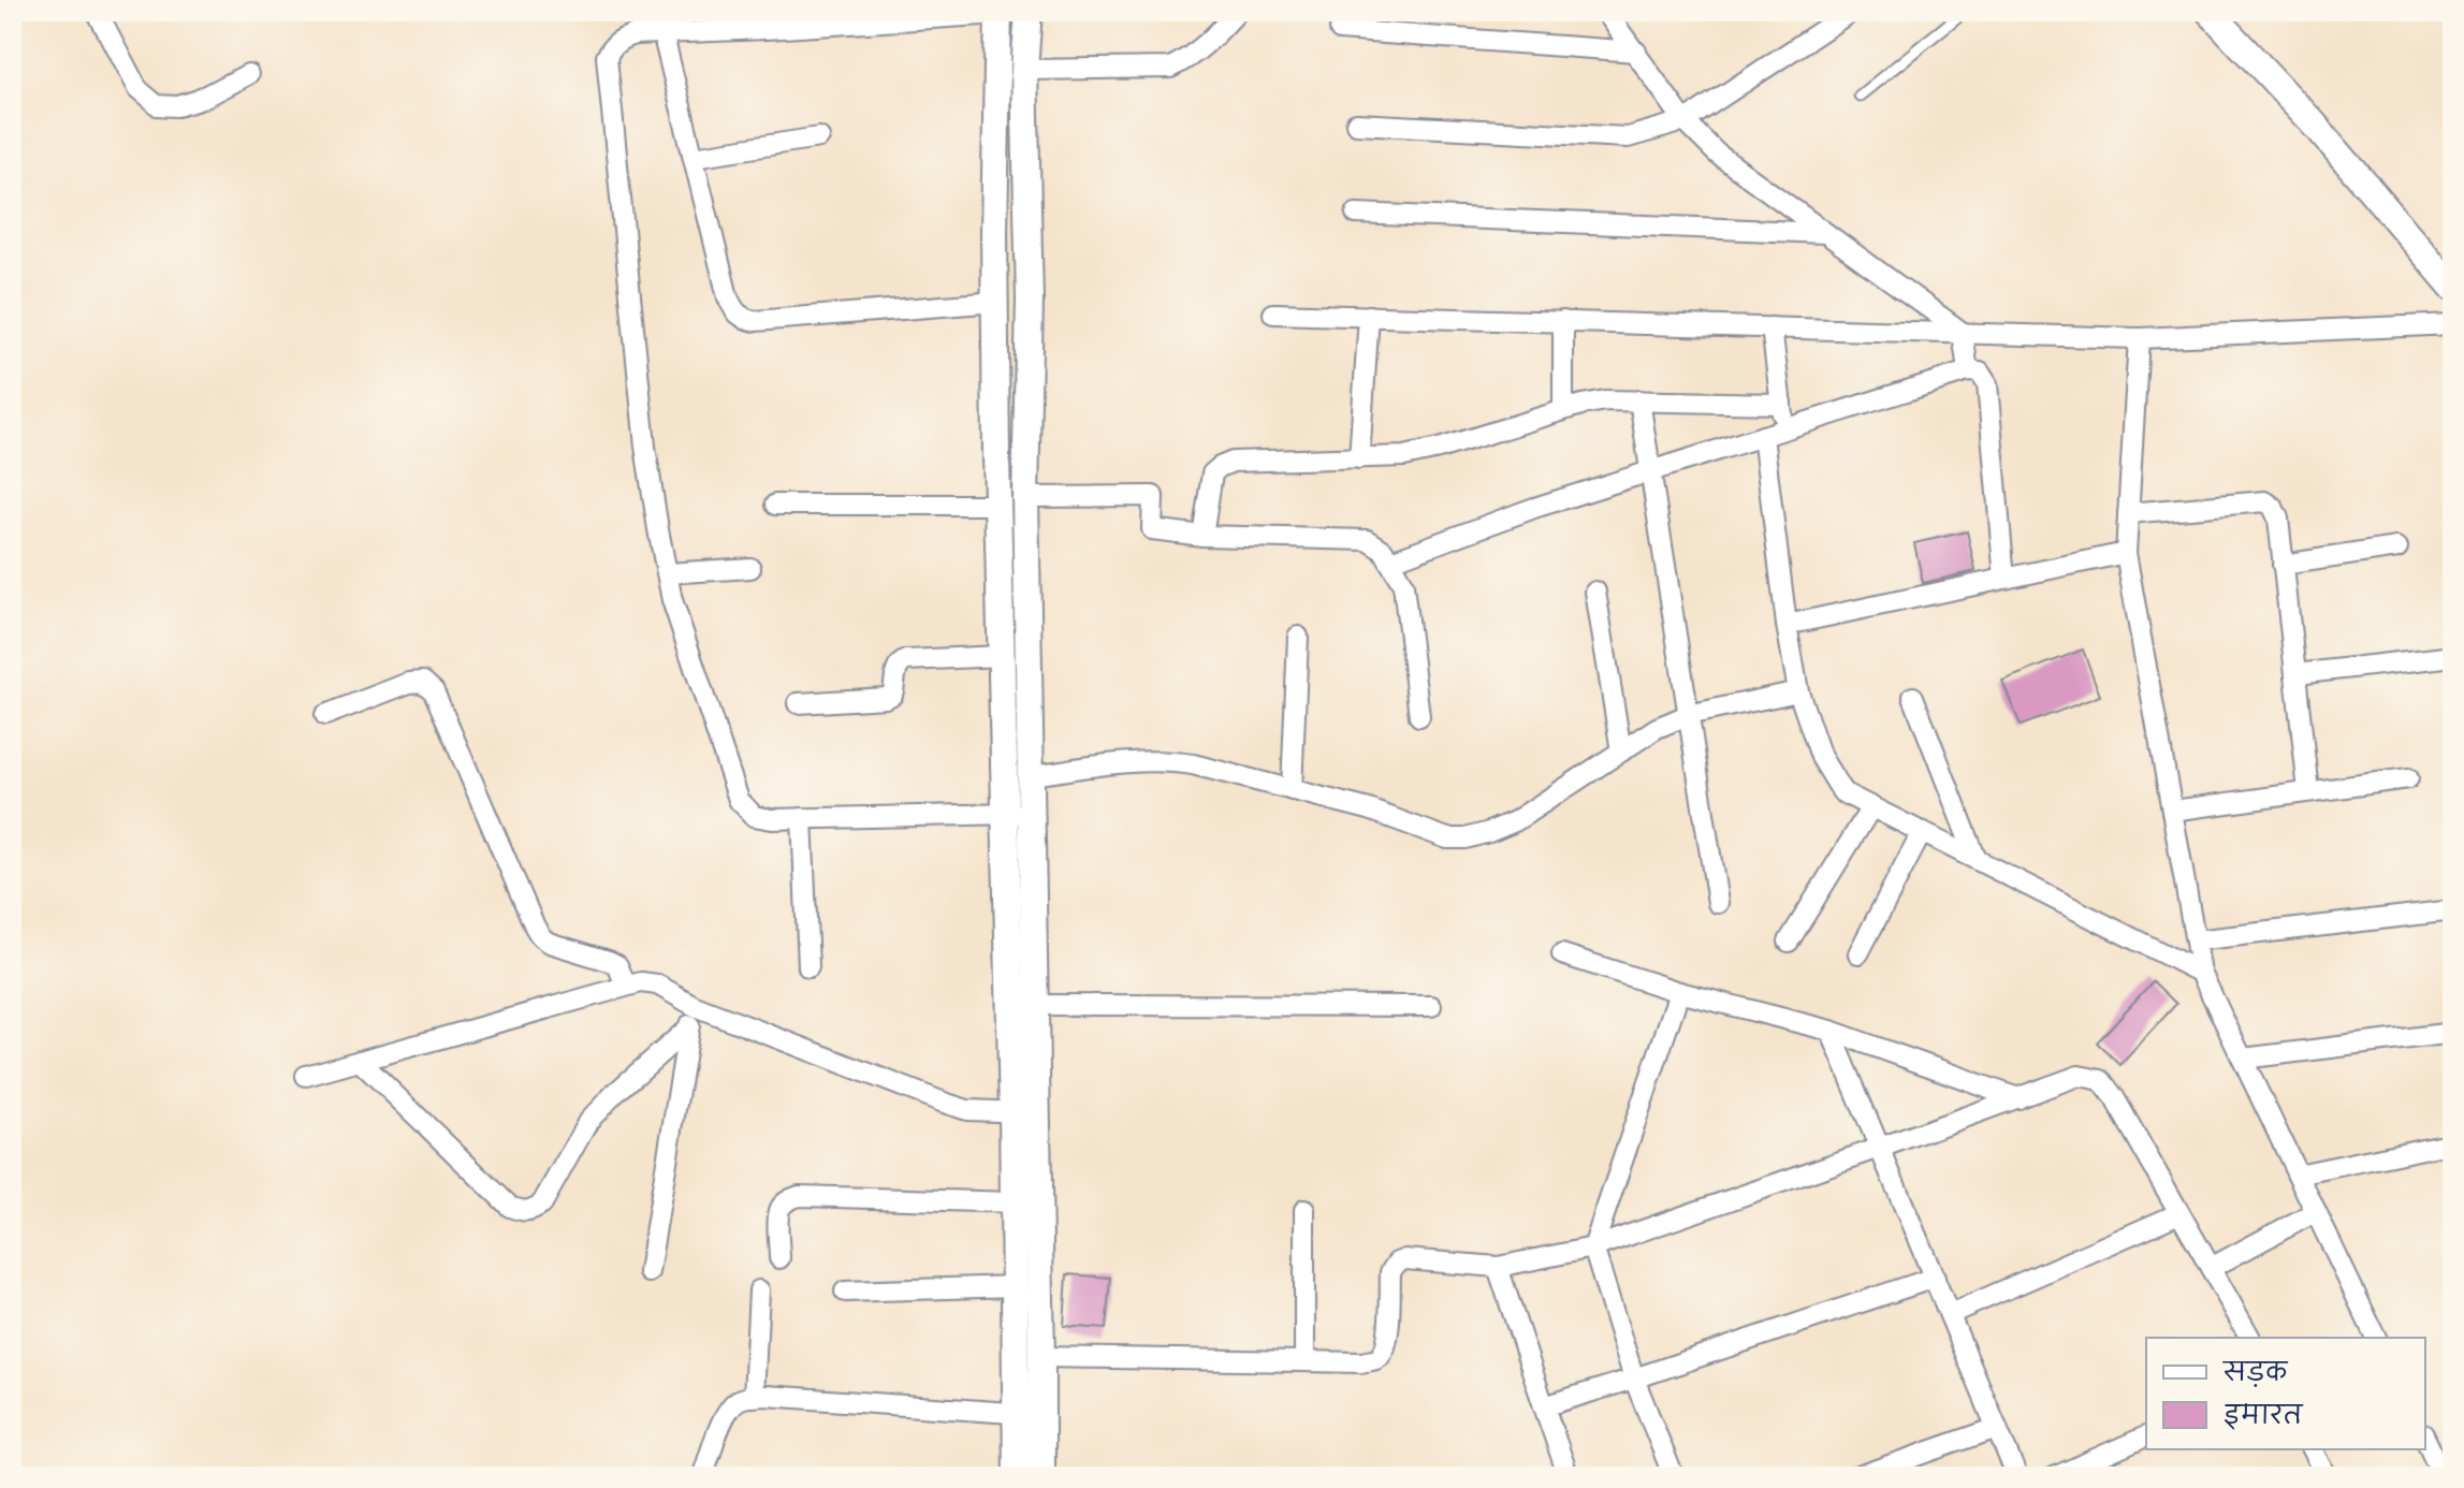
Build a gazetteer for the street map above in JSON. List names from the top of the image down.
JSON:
{
  "legend": ["सड़क", "इमारत"]
}
